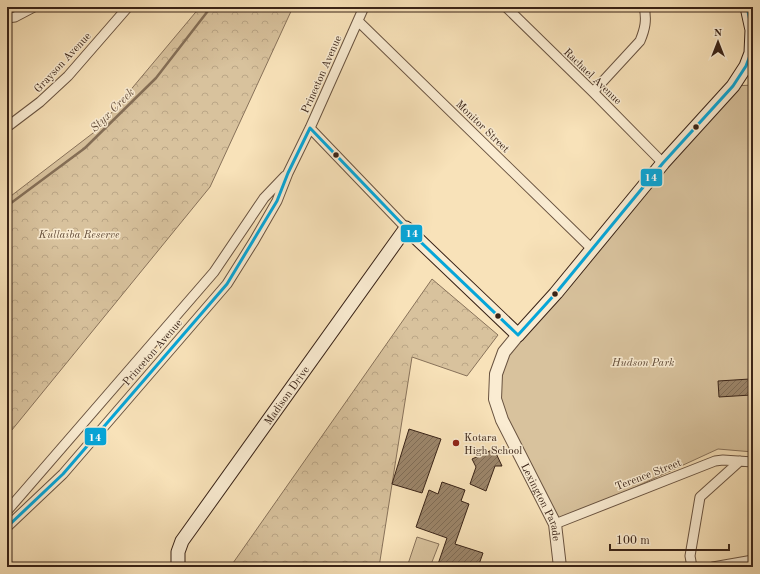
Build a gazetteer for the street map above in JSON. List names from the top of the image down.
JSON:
{
  "streets": {
    "main road": ["Madison Drive", "Lexington Parade"],
    "street": [
      "Grayson Avenue",
      "Princeton Avenue",
      "Rachael Avenue",
      "Monitor Street",
      "Terence Street"
    ]
  },
  "crossings": [
    ["Princeton Avenue", "Monitor Street"],
    ["Rachael Avenue", "Lexington Parade"],
    ["Monitor Street", "Lexington Parade"],
    ["Terence Street", "Lexington Parade"]
  ],
  "water": ["Styx Creek"],
  "parks": ["Kullaiba Reserve", "Hudson Park"],
  "places": ["Kotara High School"],
  "lines": ["transit line 14"],
  "scale_bar": "100 m",
  "north": "top"
}
